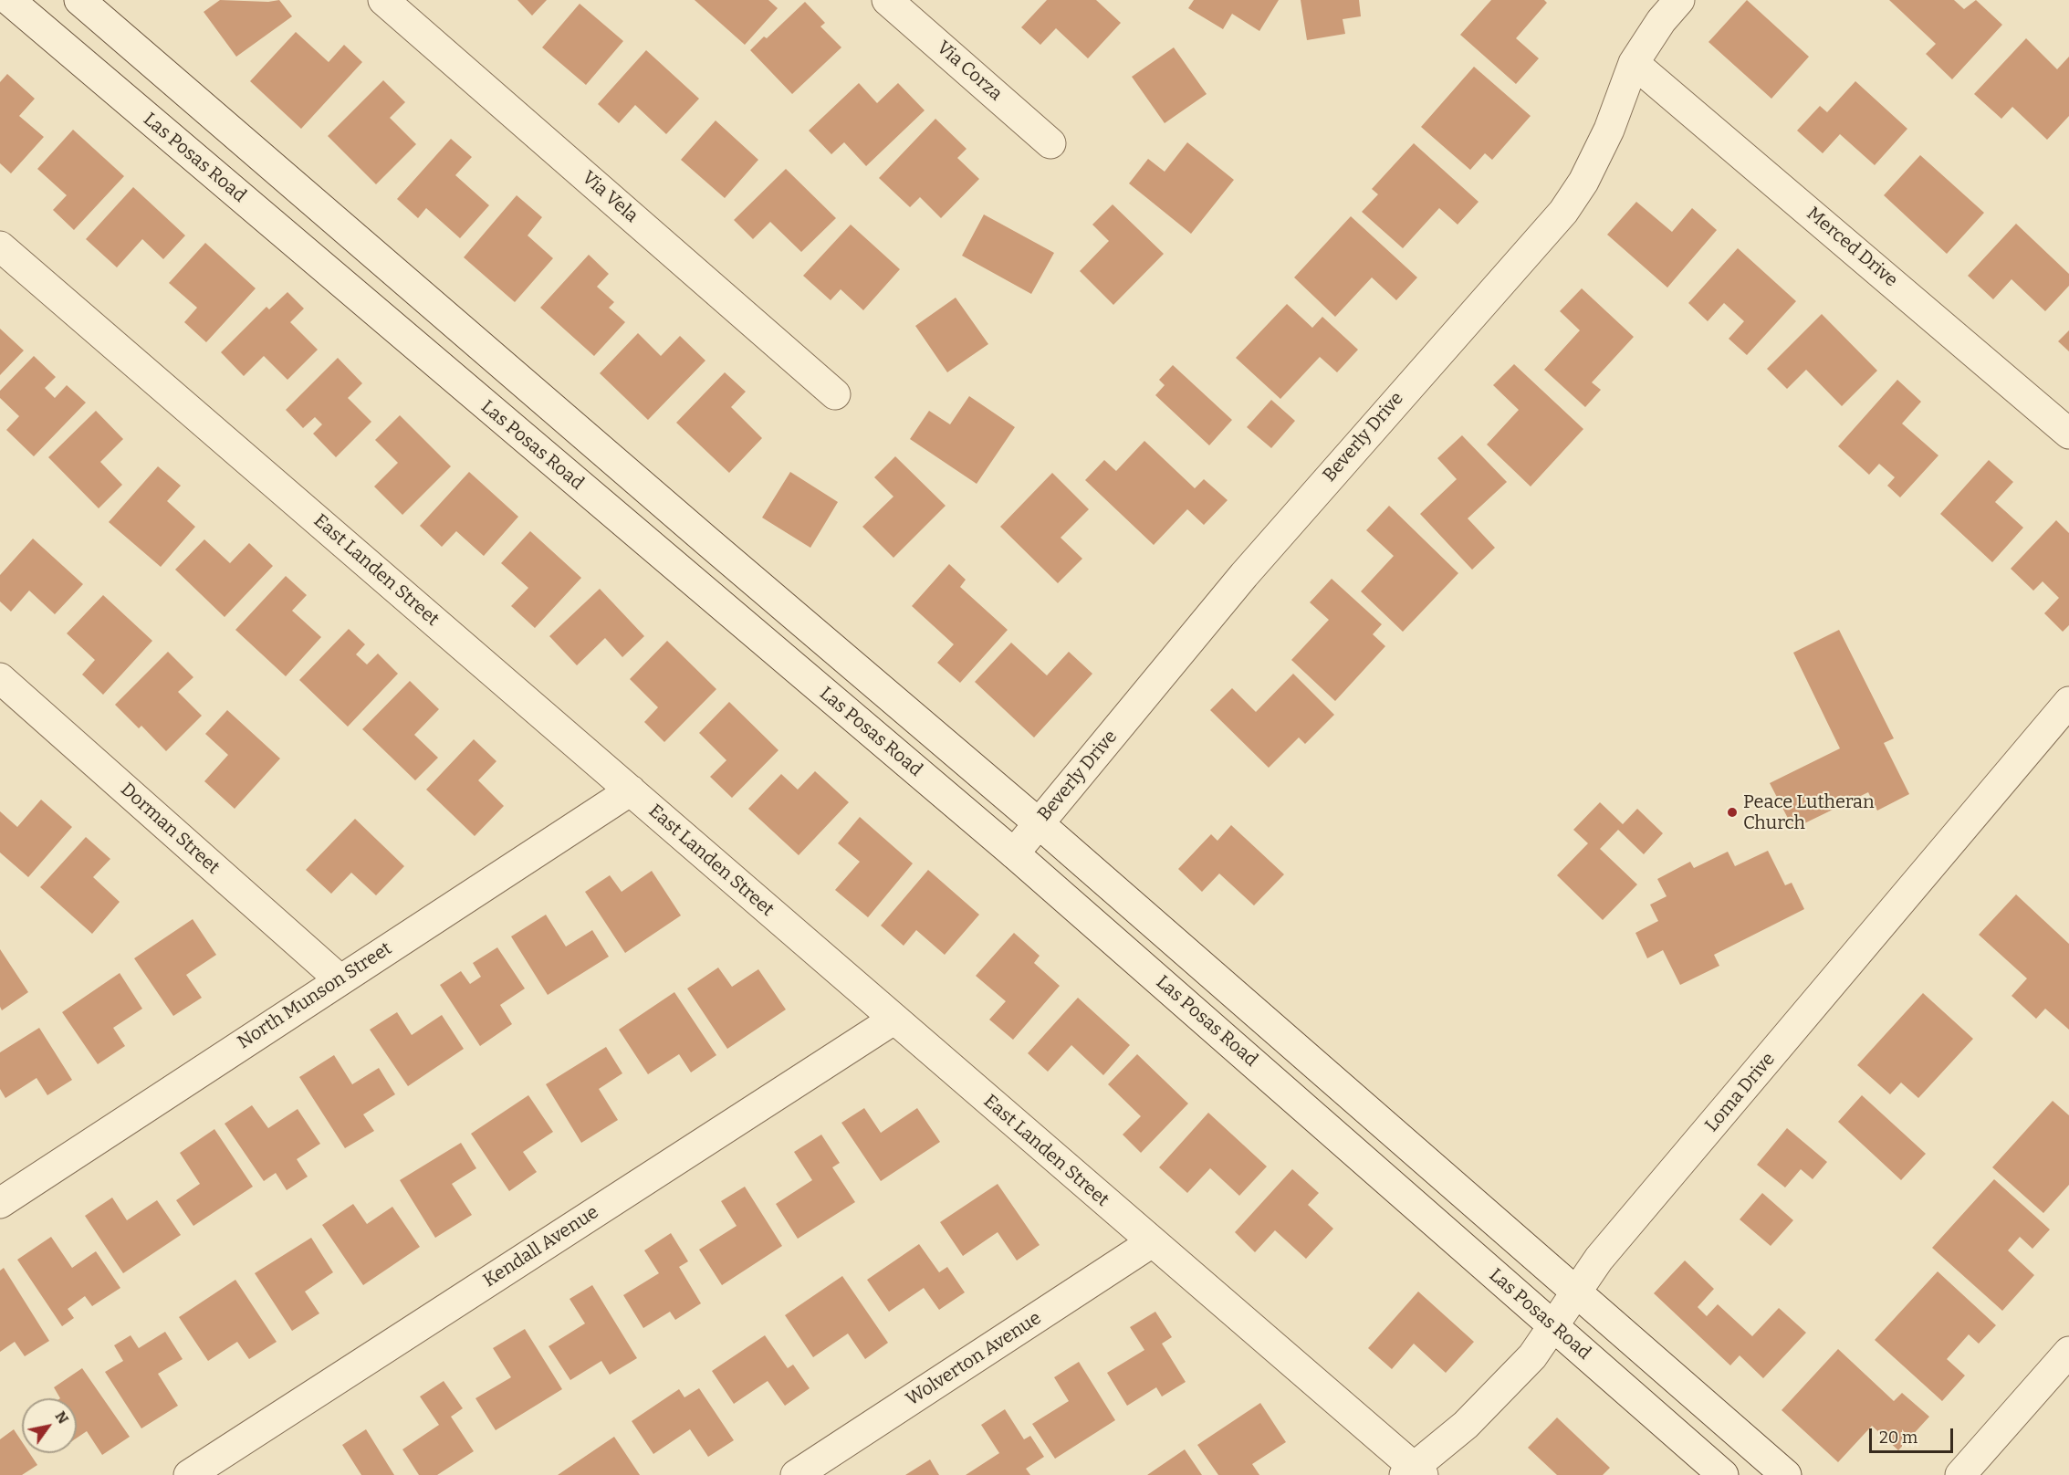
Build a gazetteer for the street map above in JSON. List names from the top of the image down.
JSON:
{
  "streets": {
    "street": [
      "Via Corza",
      "Las Posas Road",
      "Via Vela",
      "Merced Drive",
      "Beverly Drive",
      "East Landen Street",
      "Dorman Street",
      "North Munson Street",
      "Loma Drive",
      "Kendall Avenue",
      "Wolverton Avenue"
    ]
  },
  "crossings": [
    ["Las Posas Road", "Beverly Drive"],
    ["Las Posas Road", "Loma Drive"],
    ["Merced Drive", "Beverly Drive"],
    ["East Landen Street", "North Munson Street"],
    ["East Landen Street", "Loma Drive"],
    ["East Landen Street", "Kendall Avenue"],
    ["East Landen Street", "Wolverton Avenue"],
    ["Dorman Street", "North Munson Street"]
  ],
  "places": ["Peace Lutheran Church"],
  "scale_bar": "20 m",
  "north": "top right"
}
